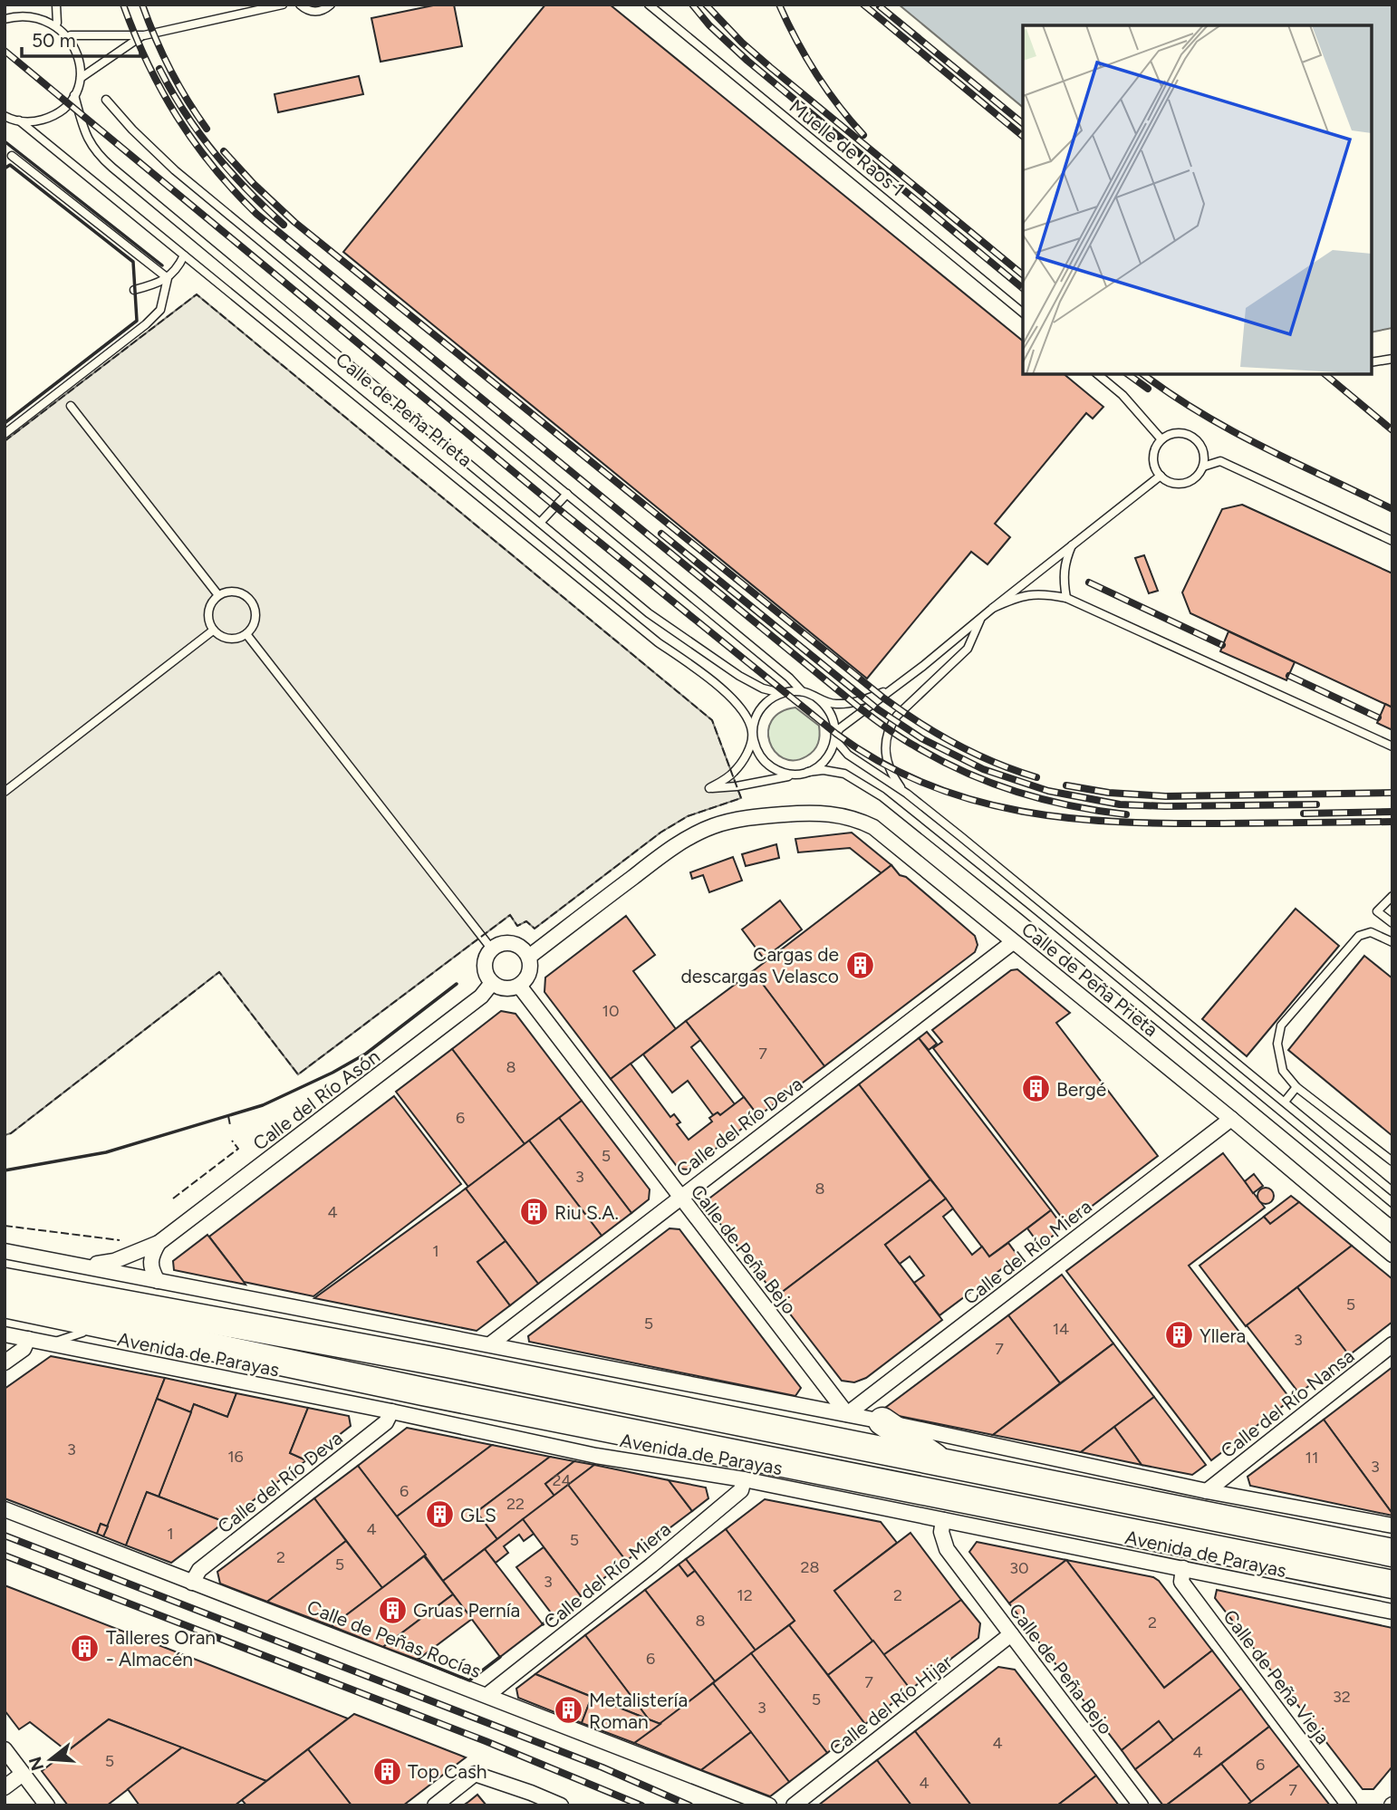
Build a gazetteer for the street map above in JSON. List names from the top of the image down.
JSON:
{
  "streets": {
    "street": [
      "Calle de Peña Prieta",
      "Calle del Río Asón",
      "Calle del Río Deva",
      "Calle de Peña Bejo",
      "Calle del Río Miera",
      "Avenida de Parayas",
      "Calle del Río Nansa",
      "Calle de Peñas Rocías",
      "Calle de Peña Vieja",
      "Calle del Río Hijar"
    ],
    "lane": ["Muelle de Raos 1"]
  },
  "crossings": [
    ["Calle de Peña Prieta", "Calle del Río Asón"],
    ["Calle de Peña Prieta", "Calle del Río Deva"],
    ["Calle de Peña Prieta", "Calle de Peña Bejo"],
    ["Calle de Peña Prieta", "Calle del Río Miera"],
    ["Calle del Río Asón", "Calle de Peña Bejo"],
    ["Calle del Río Deva", "Calle de Peña Bejo"],
    ["Calle del Río Deva", "Avenida de Parayas"],
    ["Calle del Río Deva", "Calle de Peñas Rocías"],
    ["Calle de Peña Bejo", "Calle del Río Miera"],
    ["Calle de Peña Bejo", "Avenida de Parayas"],
    ["Calle de Peña Bejo", "Calle del Río Hijar"],
    ["Calle del Río Miera", "Avenida de Parayas"],
    ["Calle del Río Miera", "Calle de Peñas Rocías"],
    ["Avenida de Parayas", "Calle de Peña Vieja"]
  ],
  "places": {
    "building": [
      "Cargas de descargas Velasco",
      "Bergé",
      "Riu S.A.",
      "Yllera",
      "GLS",
      "Gruas Pernía",
      "Talleres Oran - Almacén",
      "Metalistería Roman",
      "Top Cash"
    ]
  },
  "house_numbers": [
    "10",
    "7",
    "8",
    "6",
    "5",
    "3",
    "8",
    "4",
    "1",
    "5",
    "5",
    "14",
    "3",
    "7",
    "3",
    "16",
    "11",
    "3",
    "24",
    "6",
    "22",
    "4",
    "1",
    "5",
    "2",
    "5",
    "28",
    "30",
    "3",
    "12",
    "2",
    "8",
    "2",
    "6",
    "7",
    "32",
    "5",
    "3",
    "4",
    "4",
    "5",
    "6",
    "4",
    "7"
  ],
  "scale_bar": "50 m",
  "north": "left"
}
